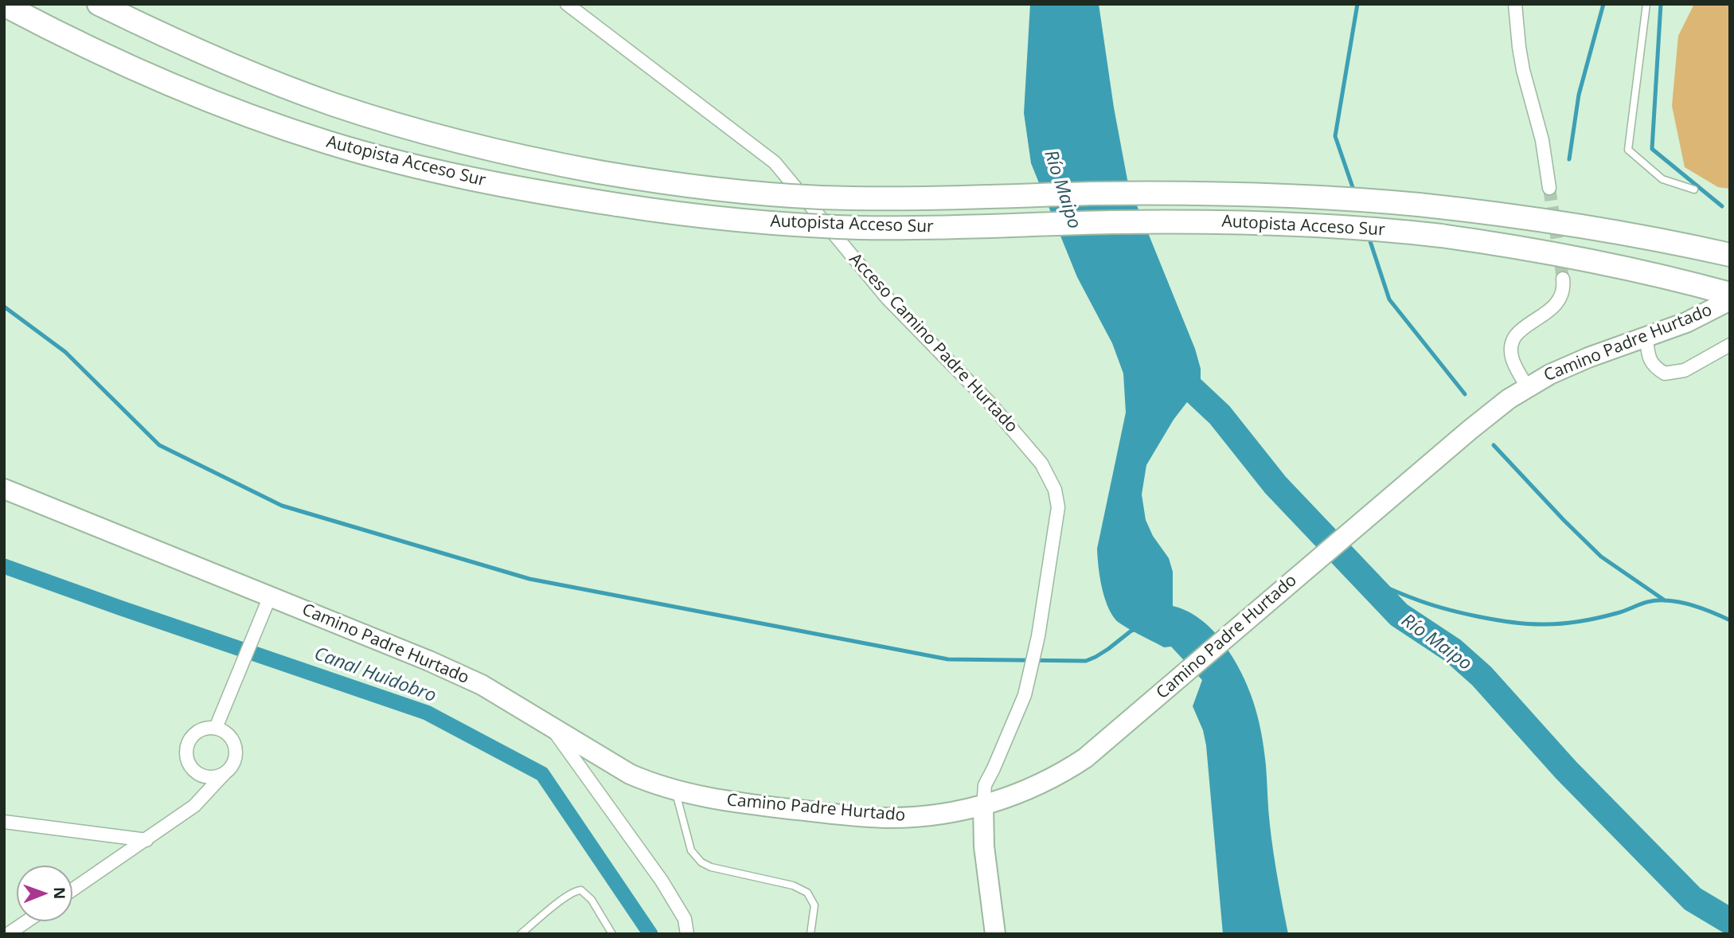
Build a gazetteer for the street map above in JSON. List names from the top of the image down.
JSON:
{
  "streets": {
    "highway": ["Autopista Acceso Sur"],
    "main road": ["Camino Padre Hurtado"],
    "street": ["Acceso Camino Padre Hurtado"]
  },
  "crossings": [
    ["Acceso Camino Padre Hurtado", "Camino Padre Hurtado"]
  ],
  "water": ["Río Maipo", "Canal Huidobro"],
  "north": "right"
}
